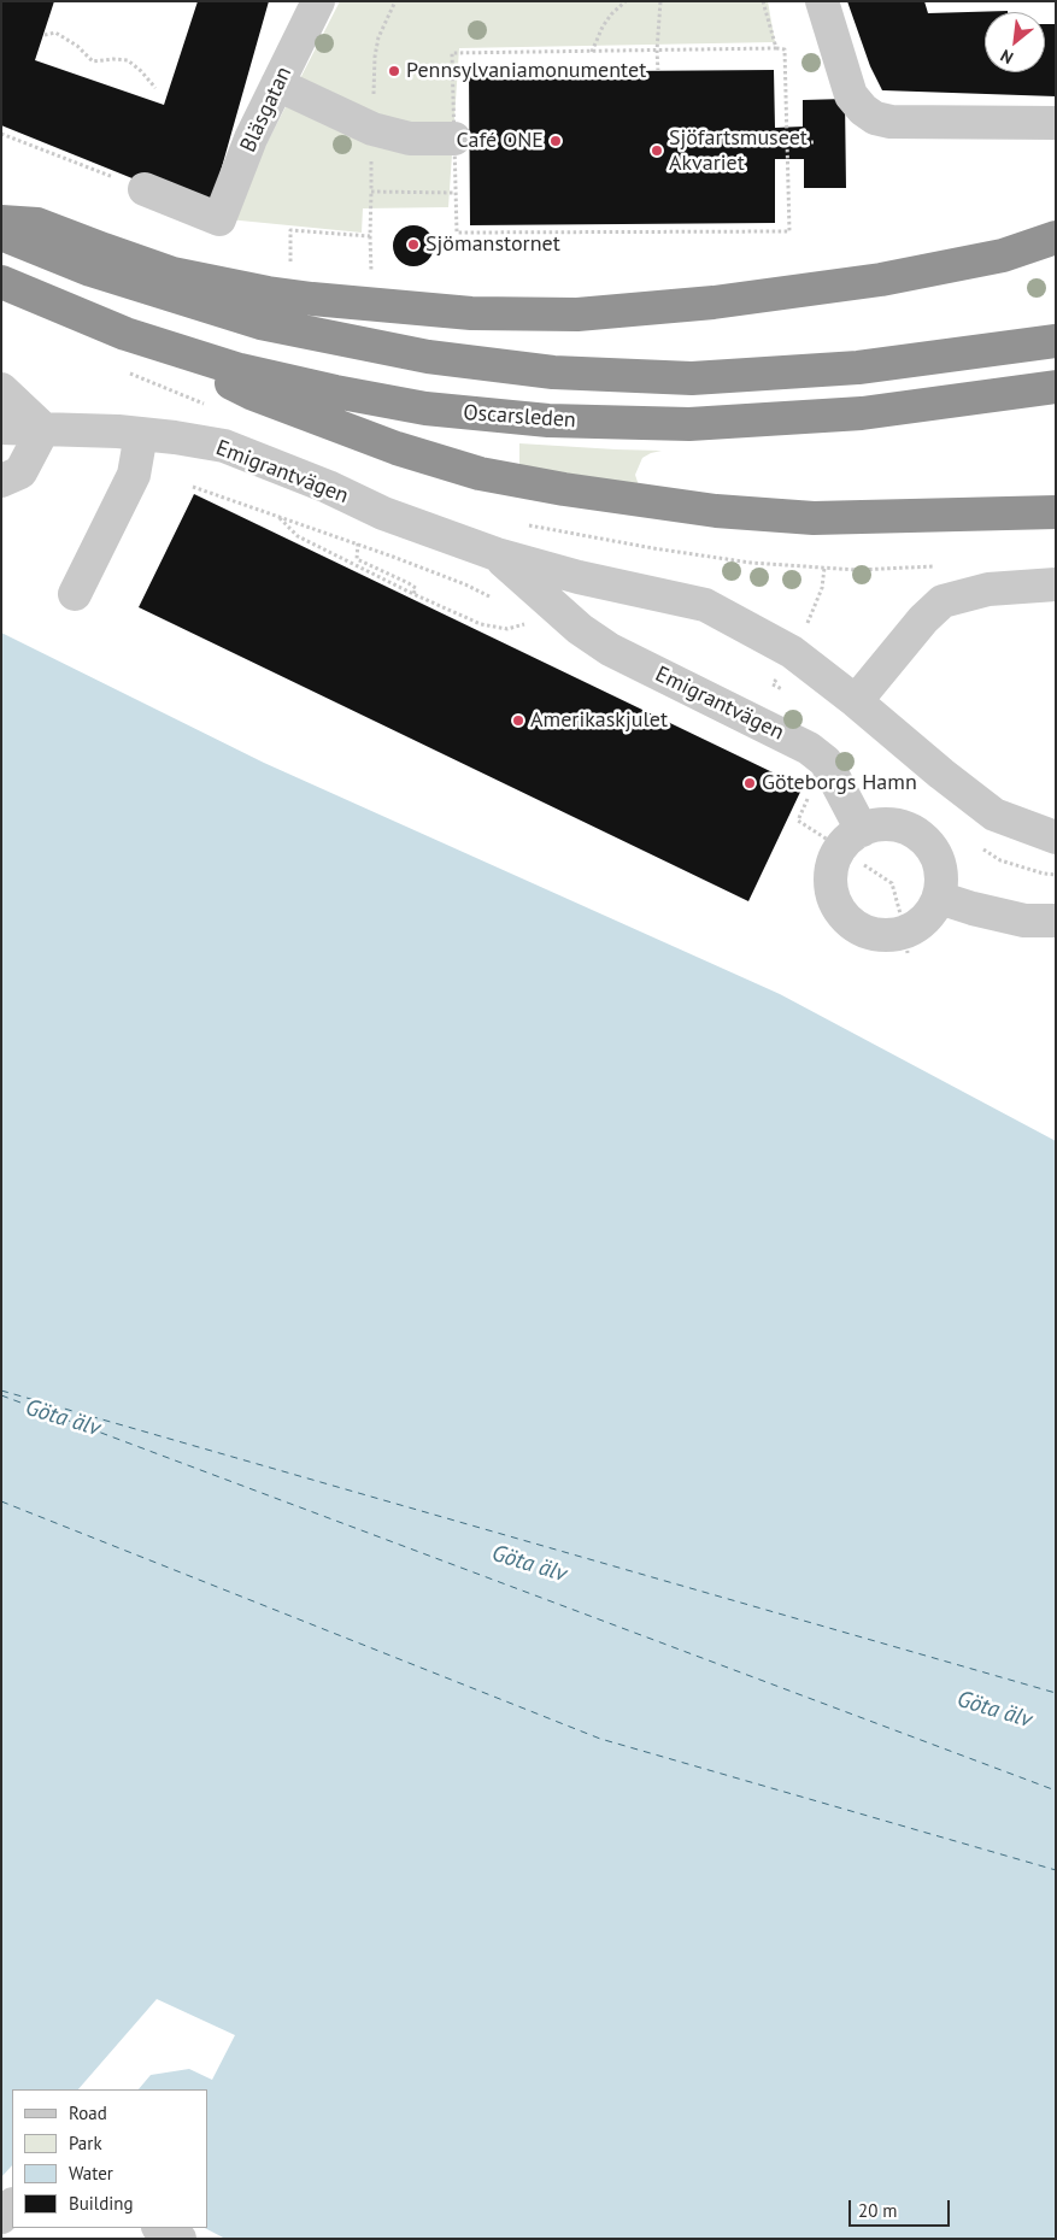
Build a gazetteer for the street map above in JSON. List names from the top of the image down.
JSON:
{
  "streets": {
    "highway": ["Oscarsleden"],
    "street": ["Bläsgatan", "Emigrantvägen"]
  },
  "water": ["Göta älv"],
  "places": [
    "Pennsylvaniamonumentet",
    "Café ONE",
    "Sjöfartsmuseet Akvariet",
    "Sjömanstornet",
    "Amerikaskjulet",
    "Göteborgs Hamn"
  ],
  "legend": [
    "Road",
    "Park",
    "Water",
    "Building"
  ],
  "scale_bar": "20 m",
  "north": "bottom left"
}
